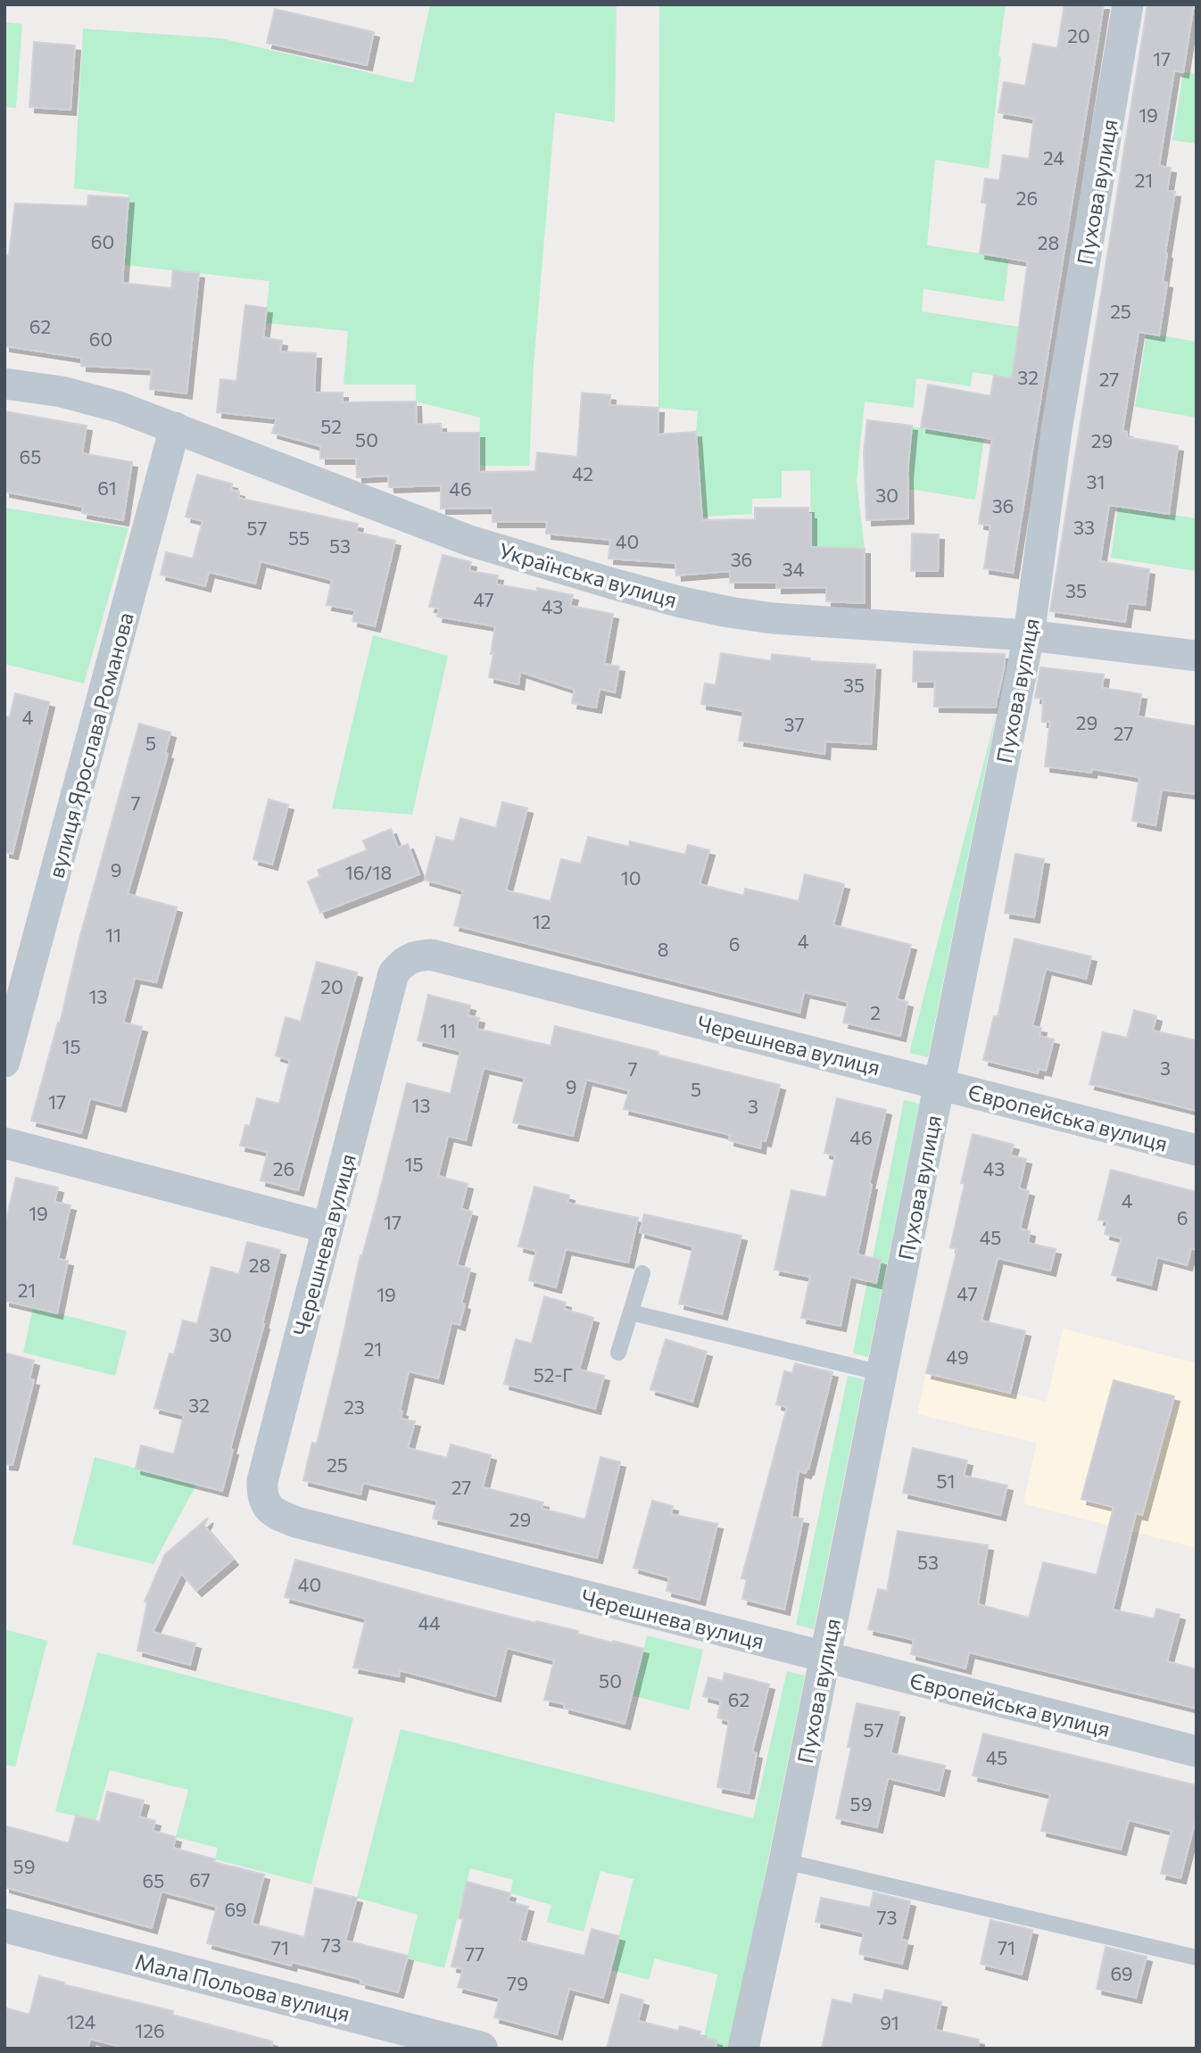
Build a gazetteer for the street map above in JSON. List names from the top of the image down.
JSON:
{
  "streets": {
    "street": [
      "Пухова вулиця",
      "Українська вулиця",
      "вулиця Ярослава Романова",
      "Черешнева вулиця",
      "Європейська вулиця",
      "Мала Польова вулиця"
    ]
  },
  "crossings": [
    ["Пухова вулиця", "Українська вулиця"],
    ["Пухова вулиця", "Черешнева вулиця"],
    ["Пухова вулиця", "Європейська вулиця"],
    ["Українська вулиця", "вулиця Ярослава Романова"],
    ["Черешнева вулиця", "Європейська вулиця"]
  ],
  "house_numbers": [
    "20",
    "17",
    "19",
    "24",
    "21",
    "26",
    "60",
    "28",
    "25",
    "62",
    "60",
    "32",
    "27",
    "52",
    "50",
    "29",
    "65",
    "42",
    "31",
    "61",
    "46",
    "30",
    "36",
    "33",
    "57",
    "55",
    "40",
    "53",
    "36",
    "34",
    "35",
    "47",
    "43",
    "35",
    "4",
    "29",
    "37",
    "27",
    "5",
    "7",
    "9",
    "16/18",
    "10",
    "12",
    "11",
    "4",
    "6",
    "8",
    "20",
    "13",
    "2",
    "11",
    "15",
    "3",
    "7",
    "9",
    "5",
    "17",
    "13",
    "3",
    "46",
    "15",
    "26",
    "43",
    "4",
    "19",
    "6",
    "17",
    "45",
    "28",
    "21",
    "47",
    "19",
    "30",
    "21",
    "49",
    "52-Г",
    "32",
    "23",
    "25",
    "51",
    "27",
    "29",
    "53",
    "40",
    "44",
    "50",
    "62",
    "57",
    "45",
    "59",
    "59",
    "67",
    "65",
    "69",
    "73",
    "73",
    "71",
    "71",
    "77",
    "69",
    "79",
    "124",
    "91",
    "126"
  ]
}
